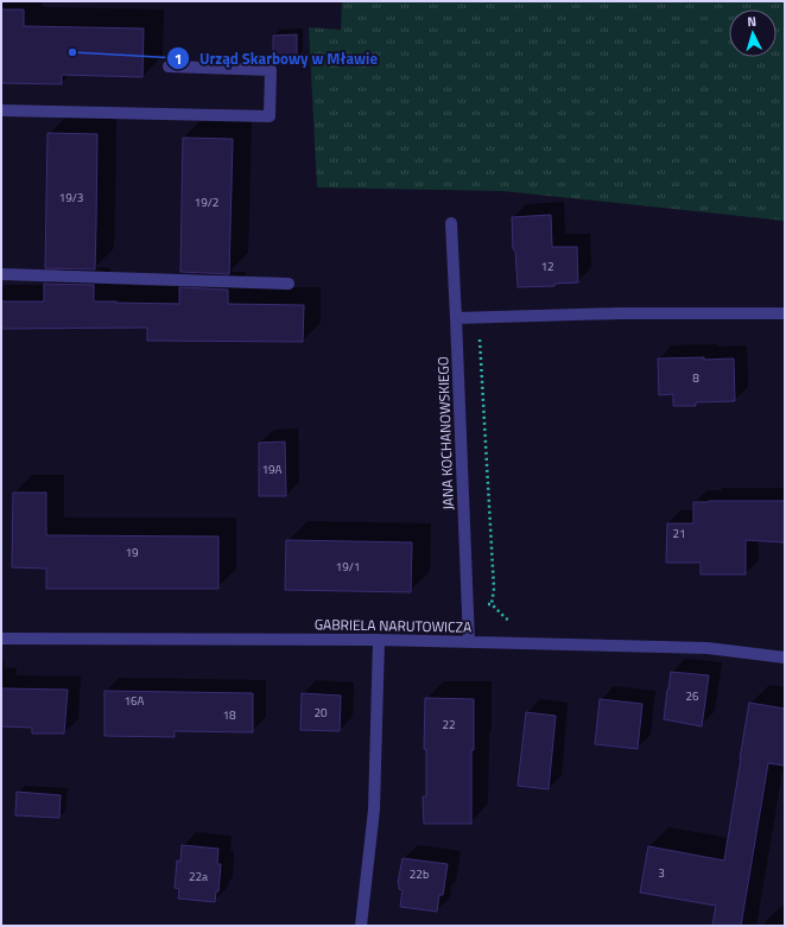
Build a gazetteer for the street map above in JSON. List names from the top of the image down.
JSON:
{
  "streets": {
    "street": ["JANA KOCHANOWSKIEGO", "GABRIELA NARUTOWICZA"]
  },
  "crossings": [
    ["JANA KOCHANOWSKIEGO", "GABRIELA NARUTOWICZA"]
  ],
  "places": ["Urząd Skarbowy w Mławie"],
  "house_numbers": [
    "19/3",
    "19/2",
    "12",
    "8",
    "19A",
    "21",
    "19",
    "19/1",
    "26",
    "16A",
    "20",
    "18",
    "22",
    "3",
    "22b",
    "22a"
  ],
  "north": "top"
}
